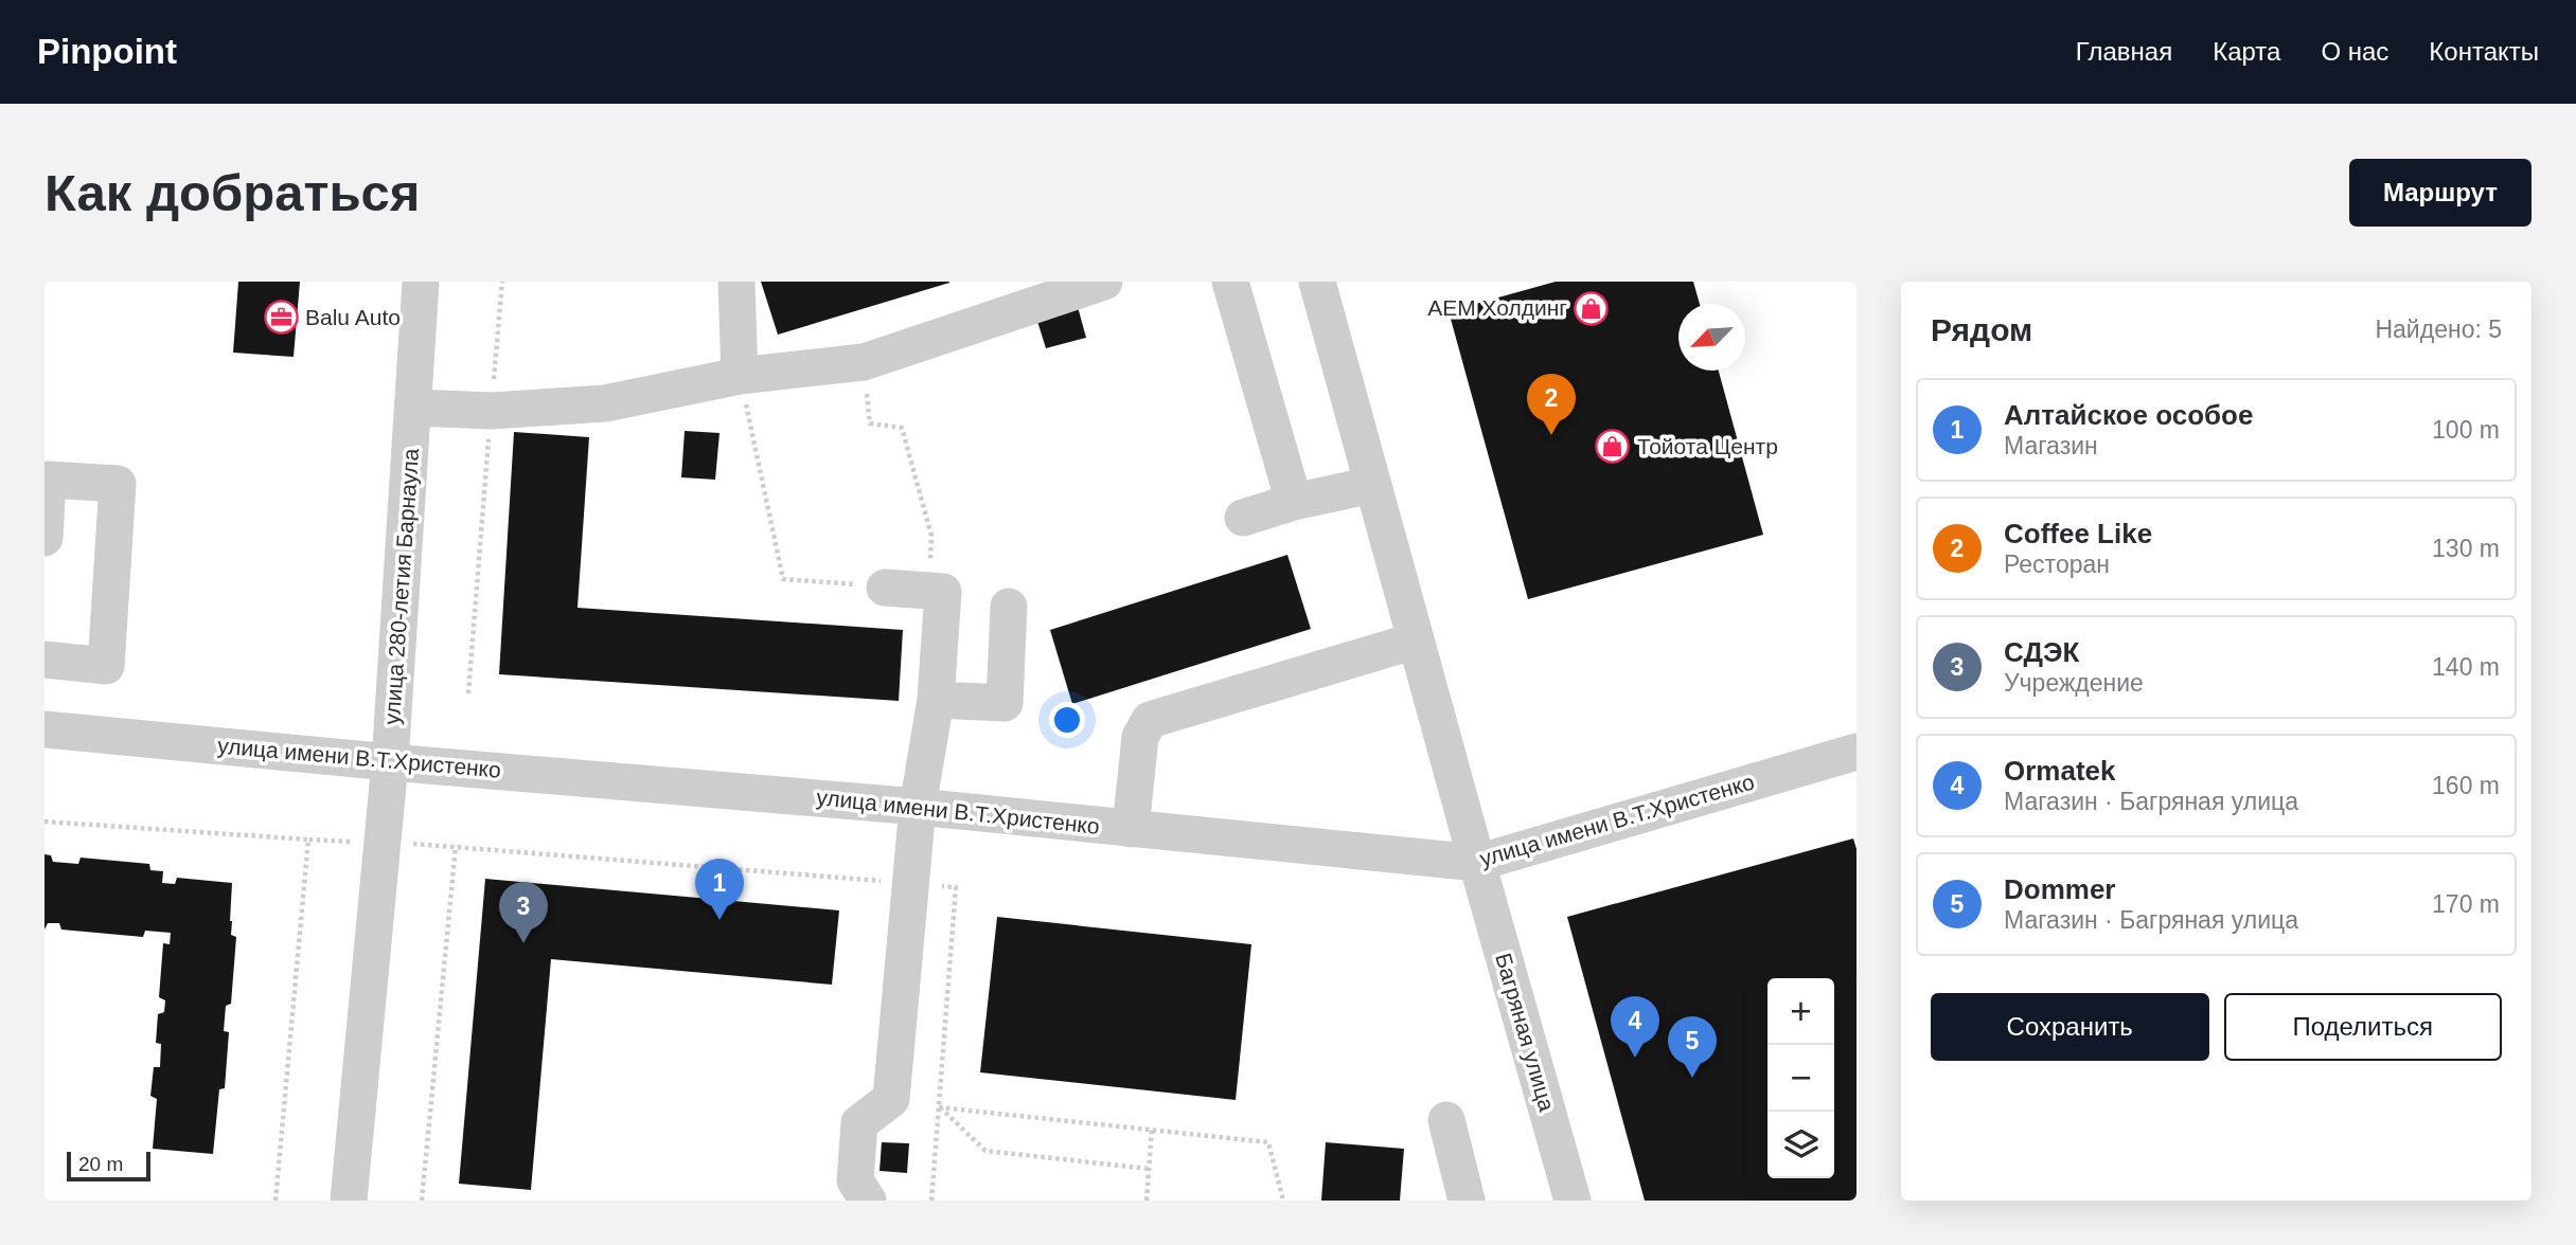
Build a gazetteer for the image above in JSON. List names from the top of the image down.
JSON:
{
  "streets": {
    "street": ["улица 280-летия Барнаула", "улица имени В.Т.Христенко", "Багряная улица"]
  },
  "crossings": [
    ["улица 280-летия Барнаула", "улица имени В.Т.Христенко"],
    ["улица имени В.Т.Христенко", "Багряная улица"]
  ],
  "places": {
    "shop": ["АЕМ Холдинг", "Тойота Центр"],
    "office": ["Balu Auto"]
  },
  "scale_bar": "20 m",
  "north": "bottom left",
  "page": {
    "header": "Pinpoint",
    "nav": [
      "Главная",
      "Карта",
      "О нас",
      "Контакты"
    ],
    "buttons": [
      "Маршрут",
      ["Сохранить", "Поделиться"]
    ],
    "title": "Как добраться",
    "heading": ["Рядом", "Найдено: 5"],
    "pins": [
      "2",
      "1",
      "3",
      "4",
      "5"
    ],
    "list": [
      {
        "mark": "1",
        "name": "Алтайское особое",
        "note": "Магазин",
        "value": "100 m"
      },
      {
        "mark": "2",
        "name": "Coffee Like",
        "note": "Ресторан",
        "value": "130 m"
      },
      {
        "mark": "3",
        "name": "СДЭК",
        "note": "Учреждение",
        "value": "140 m"
      },
      {
        "mark": "4",
        "name": "Ormatek",
        "note": "Магазин · Багряная улица",
        "value": "160 m"
      },
      {
        "mark": "5",
        "name": "Dommer",
        "note": "Магазин · Багряная улица",
        "value": "170 m"
      }
    ],
    "map_buttons": ["+", "−"],
    "scale": "20 m"
  }
}
